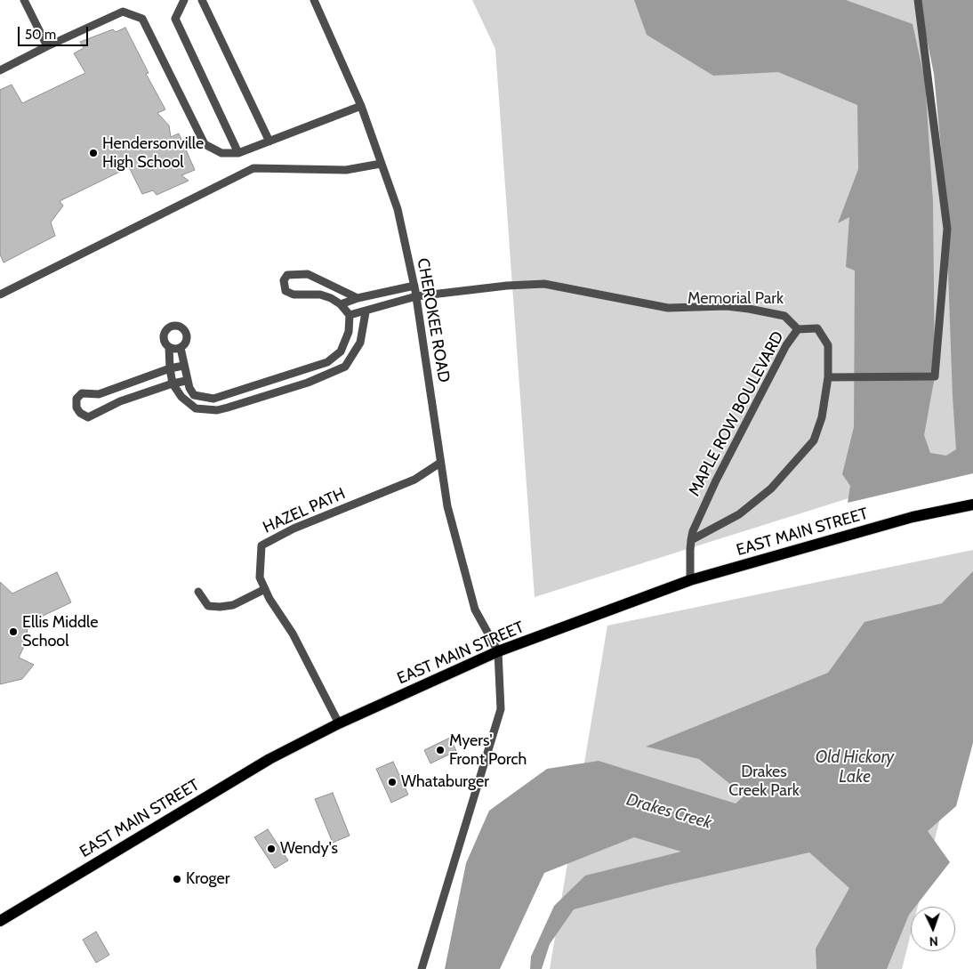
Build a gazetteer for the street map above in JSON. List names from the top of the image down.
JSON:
{
  "streets": {
    "main road": ["EAST MAIN STREET"],
    "street": ["CHEROKEE ROAD", "MAPLE ROW BOULEVARD", "HAZEL PATH"]
  },
  "crossings": [
    ["CHEROKEE ROAD", "HAZEL PATH"],
    ["CHEROKEE ROAD", "EAST MAIN STREET"],
    ["MAPLE ROW BOULEVARD", "EAST MAIN STREET"],
    ["HAZEL PATH", "EAST MAIN STREET"]
  ],
  "water": ["Old Hickory Lake", "Drakes Creek"],
  "parks": ["Memorial Park", "Drakes Creek Park"],
  "places": [
    "Hendersonville High School",
    "Ellis Middle School",
    "Myers' Front Porch",
    "Whataburger",
    "Wendy's",
    "Kroger"
  ],
  "scale_bar": "50 m",
  "north": "bottom"
}
